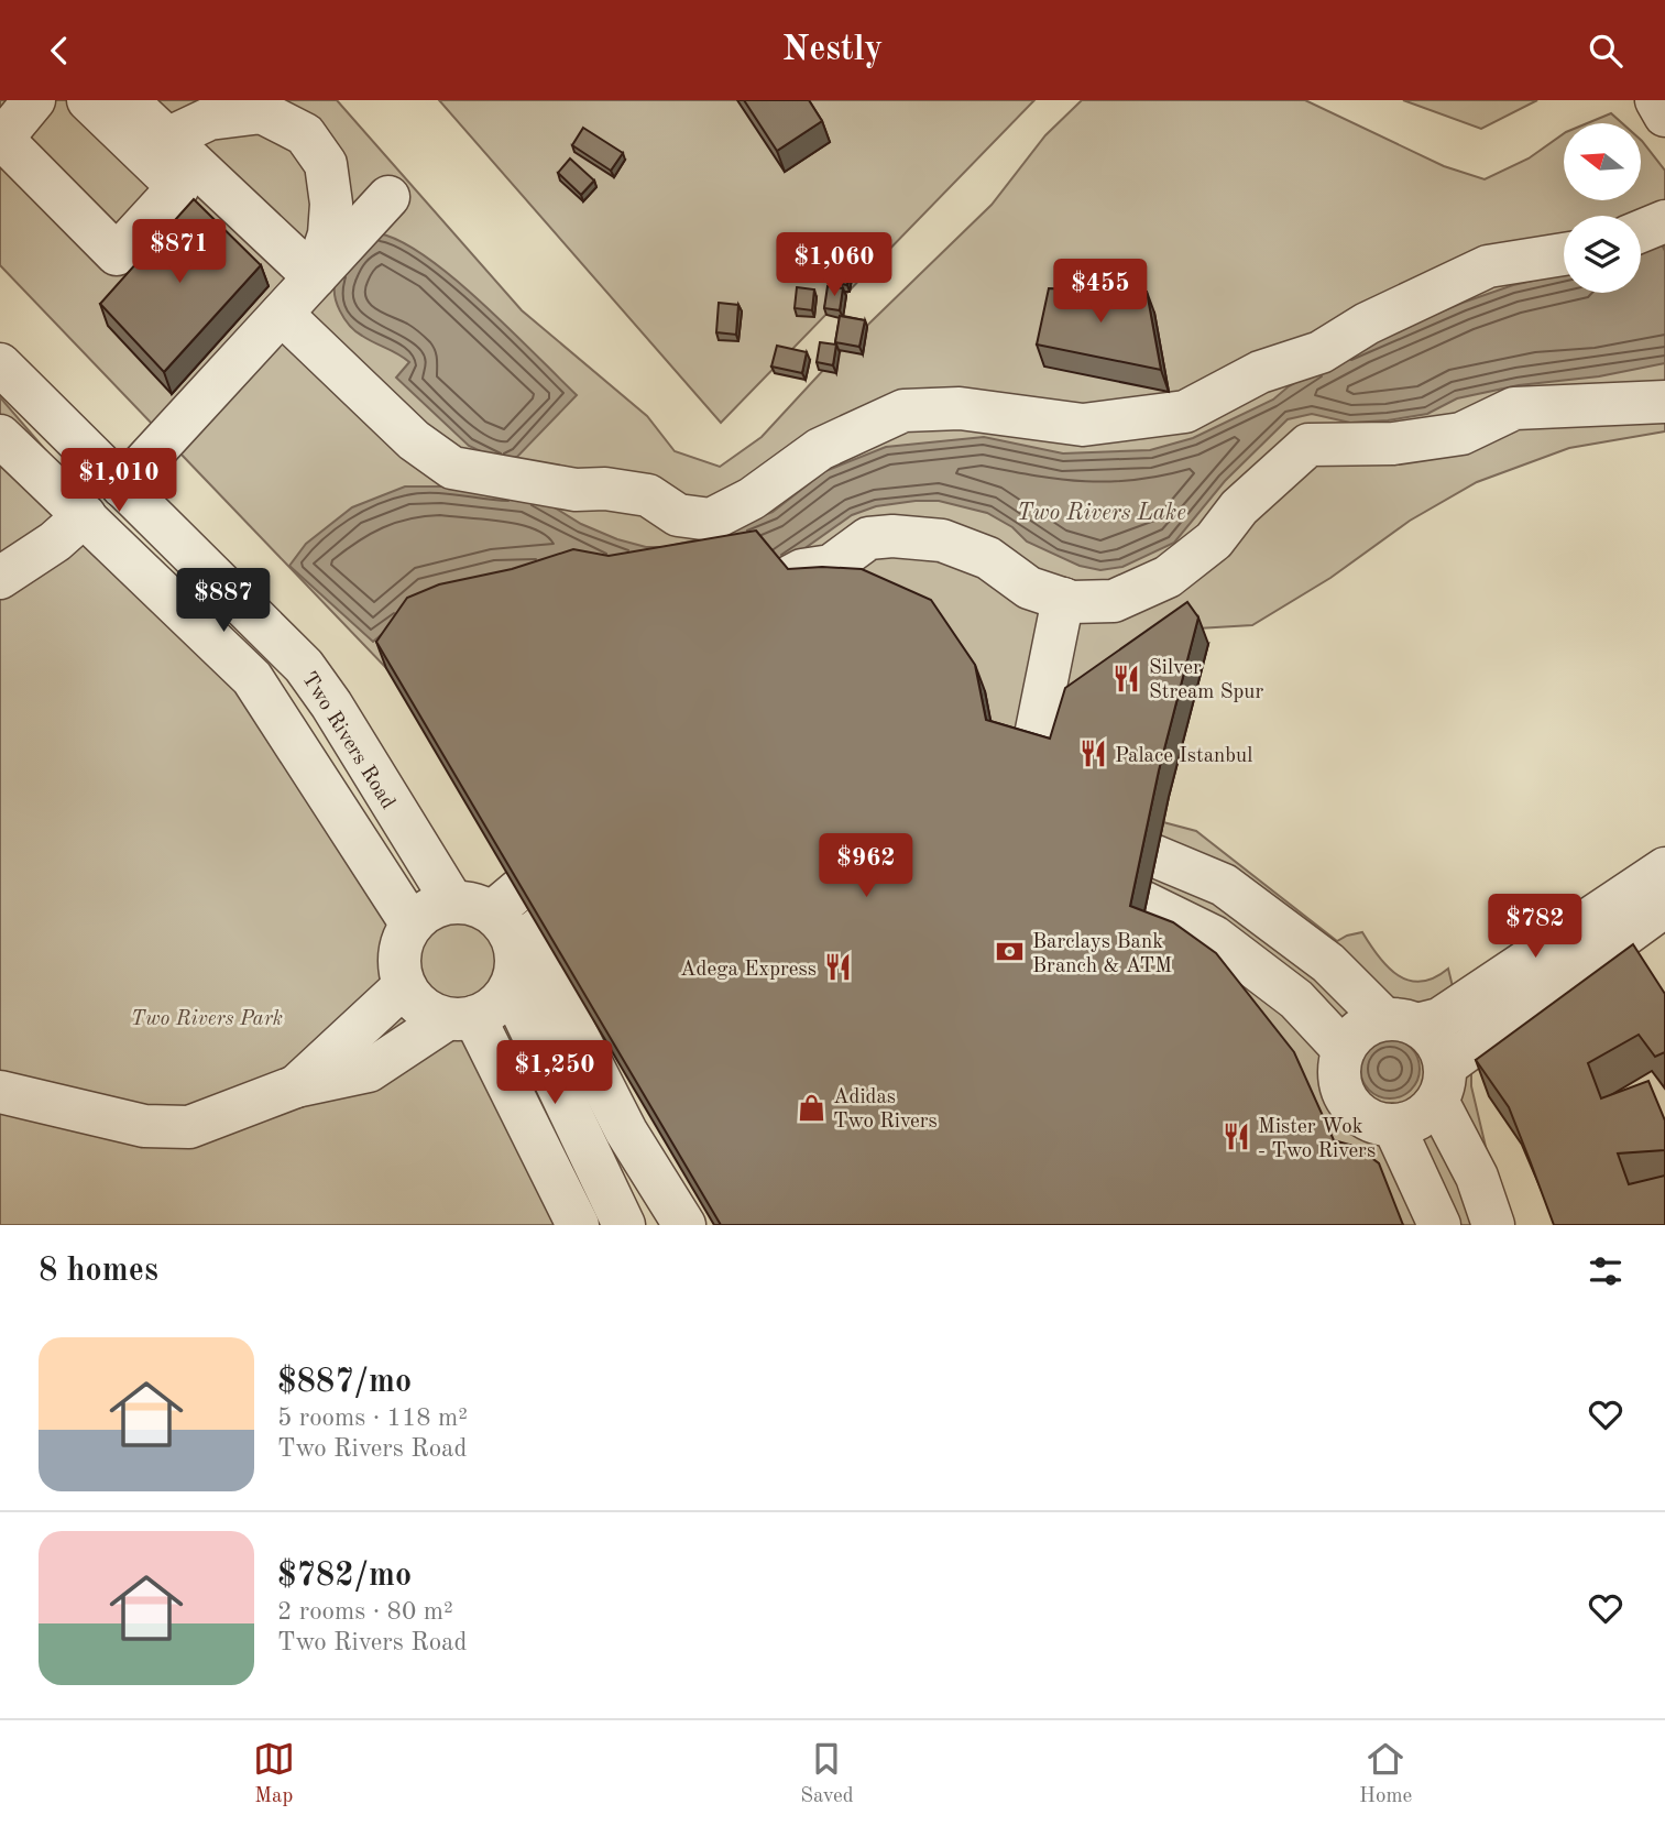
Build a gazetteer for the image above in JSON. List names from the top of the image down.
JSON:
{
  "streets": {
    "street": ["Two Rivers Road"]
  },
  "water": ["Two Rivers Lake"],
  "parks": ["Two Rivers Park"],
  "places": {
    "restaurant": [
      "Silver Stream Spur",
      "Palace Istanbul",
      "Adega Express",
      "Mister Wok - Two Rivers"
    ],
    "bank": ["Barclays Bank Branch & ATM"],
    "shop": ["Adidas Two Rivers"]
  },
  "north": "left",
  "page": {
    "header": "Nestly",
    "price": [
      "$871",
      "$1,060",
      "$455",
      "$1,010",
      "$887",
      "$962",
      "$782",
      "$1,250"
    ],
    "heading": "8 homes",
    "list": [
      {
        "name": "$887/mo",
        "note": "5 rooms · 118 m² · Two Rivers Road"
      },
      {
        "name": "$782/mo",
        "note": "2 rooms · 80 m² · Two Rivers Road"
      }
    ],
    "tabs": ["Map", "Saved", "Home"]
  }
}
